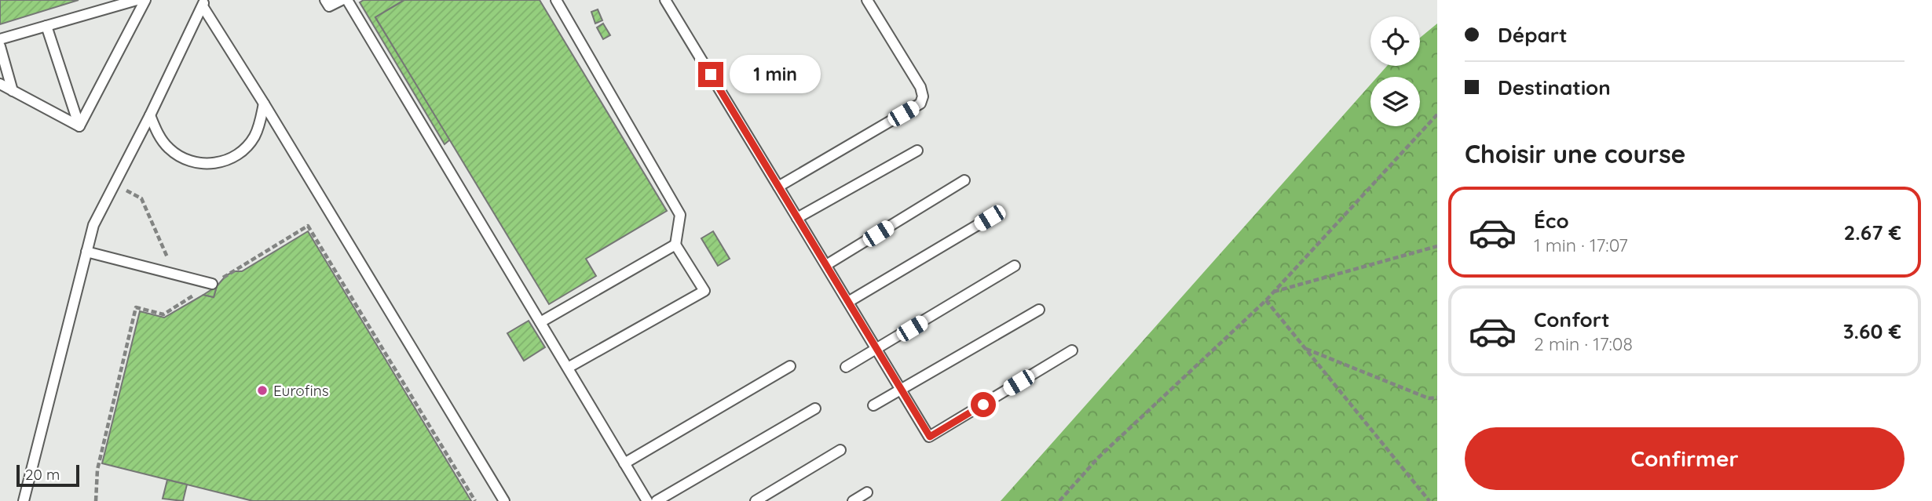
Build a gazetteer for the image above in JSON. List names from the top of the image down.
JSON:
{
  "places": ["Eurofins"],
  "scale_bar": "20 m",
  "page": {
    "banner": ["Départ", "Destination"],
    "bubble": "1 min",
    "heading": "Choisir une course",
    "list": [
      {
        "name": "Éco",
        "note": "1 min · 17:07",
        "value": "2.67 €"
      },
      {
        "name": "Confort",
        "note": "2 min · 17:08",
        "value": "3.60 €"
      }
    ],
    "buttons": "Confirmer",
    "scale": "20 m"
  }
}
